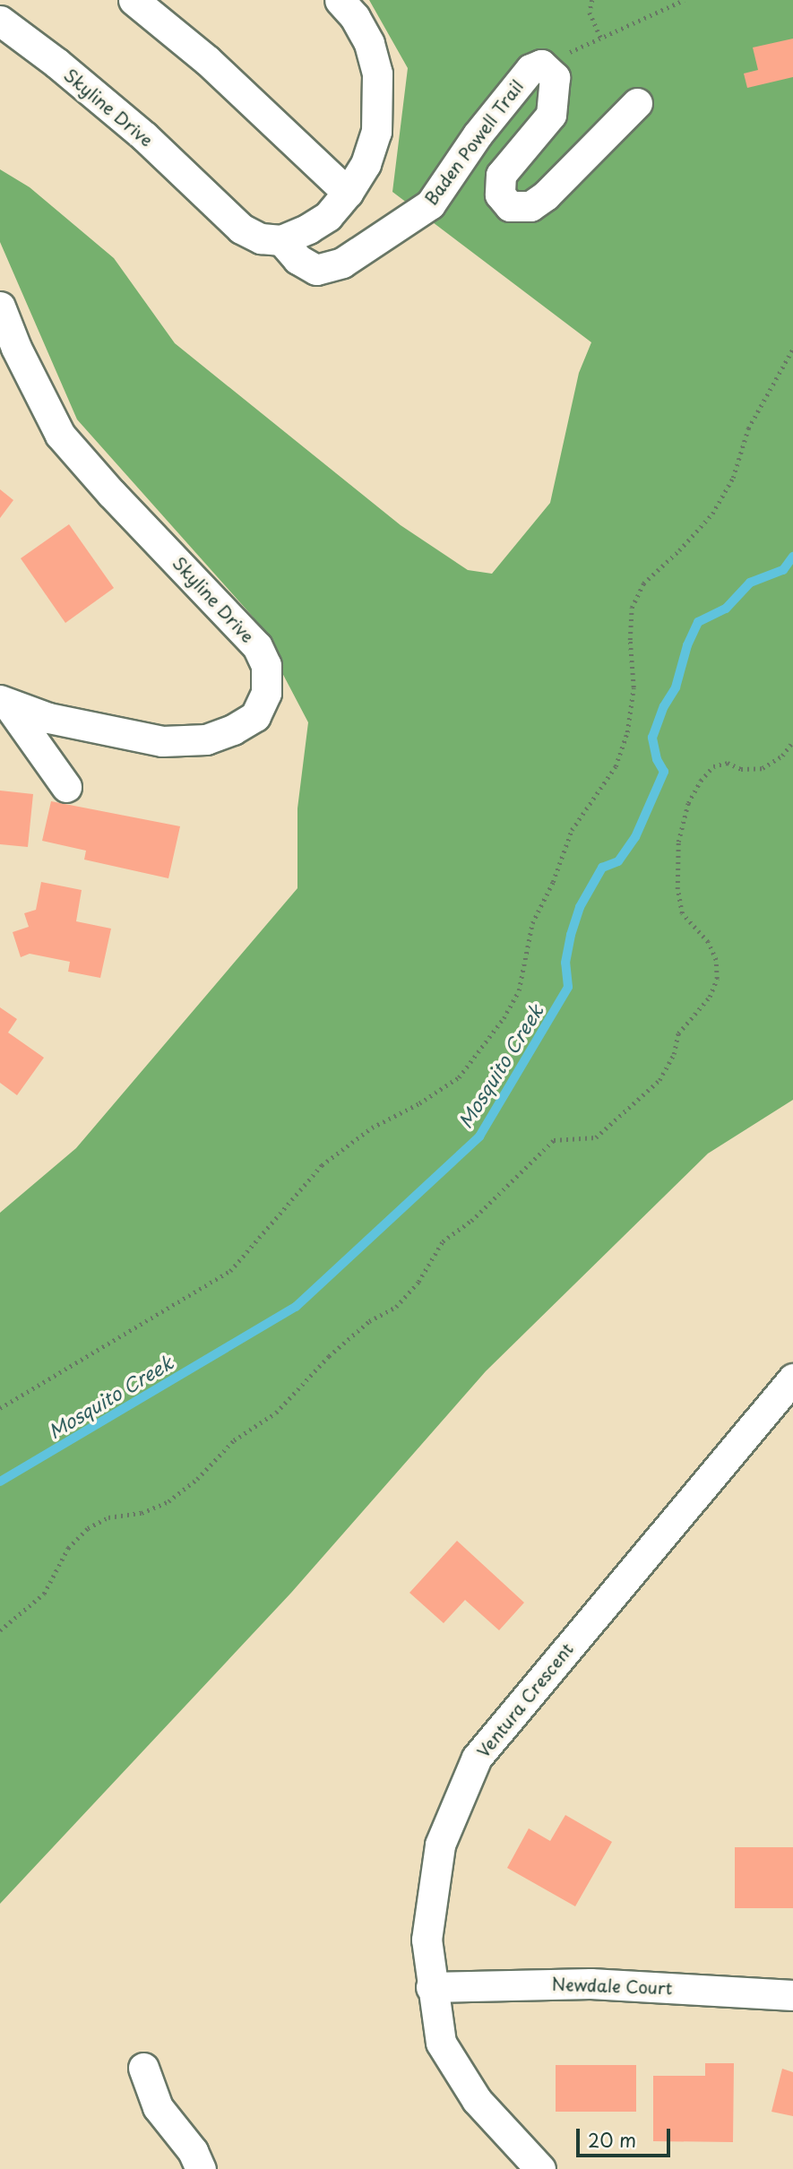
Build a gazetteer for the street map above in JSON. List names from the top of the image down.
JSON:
{
  "streets": {
    "street": [
      "Skyline Drive",
      "Baden Powell Trail",
      "Ventura Crescent",
      "Newdale Court"
    ]
  },
  "crossings": [
    ["Skyline Drive", "Baden Powell Trail"],
    ["Ventura Crescent", "Newdale Court"]
  ],
  "water": ["Mosquito Creek"],
  "scale_bar": "20 m"
}
